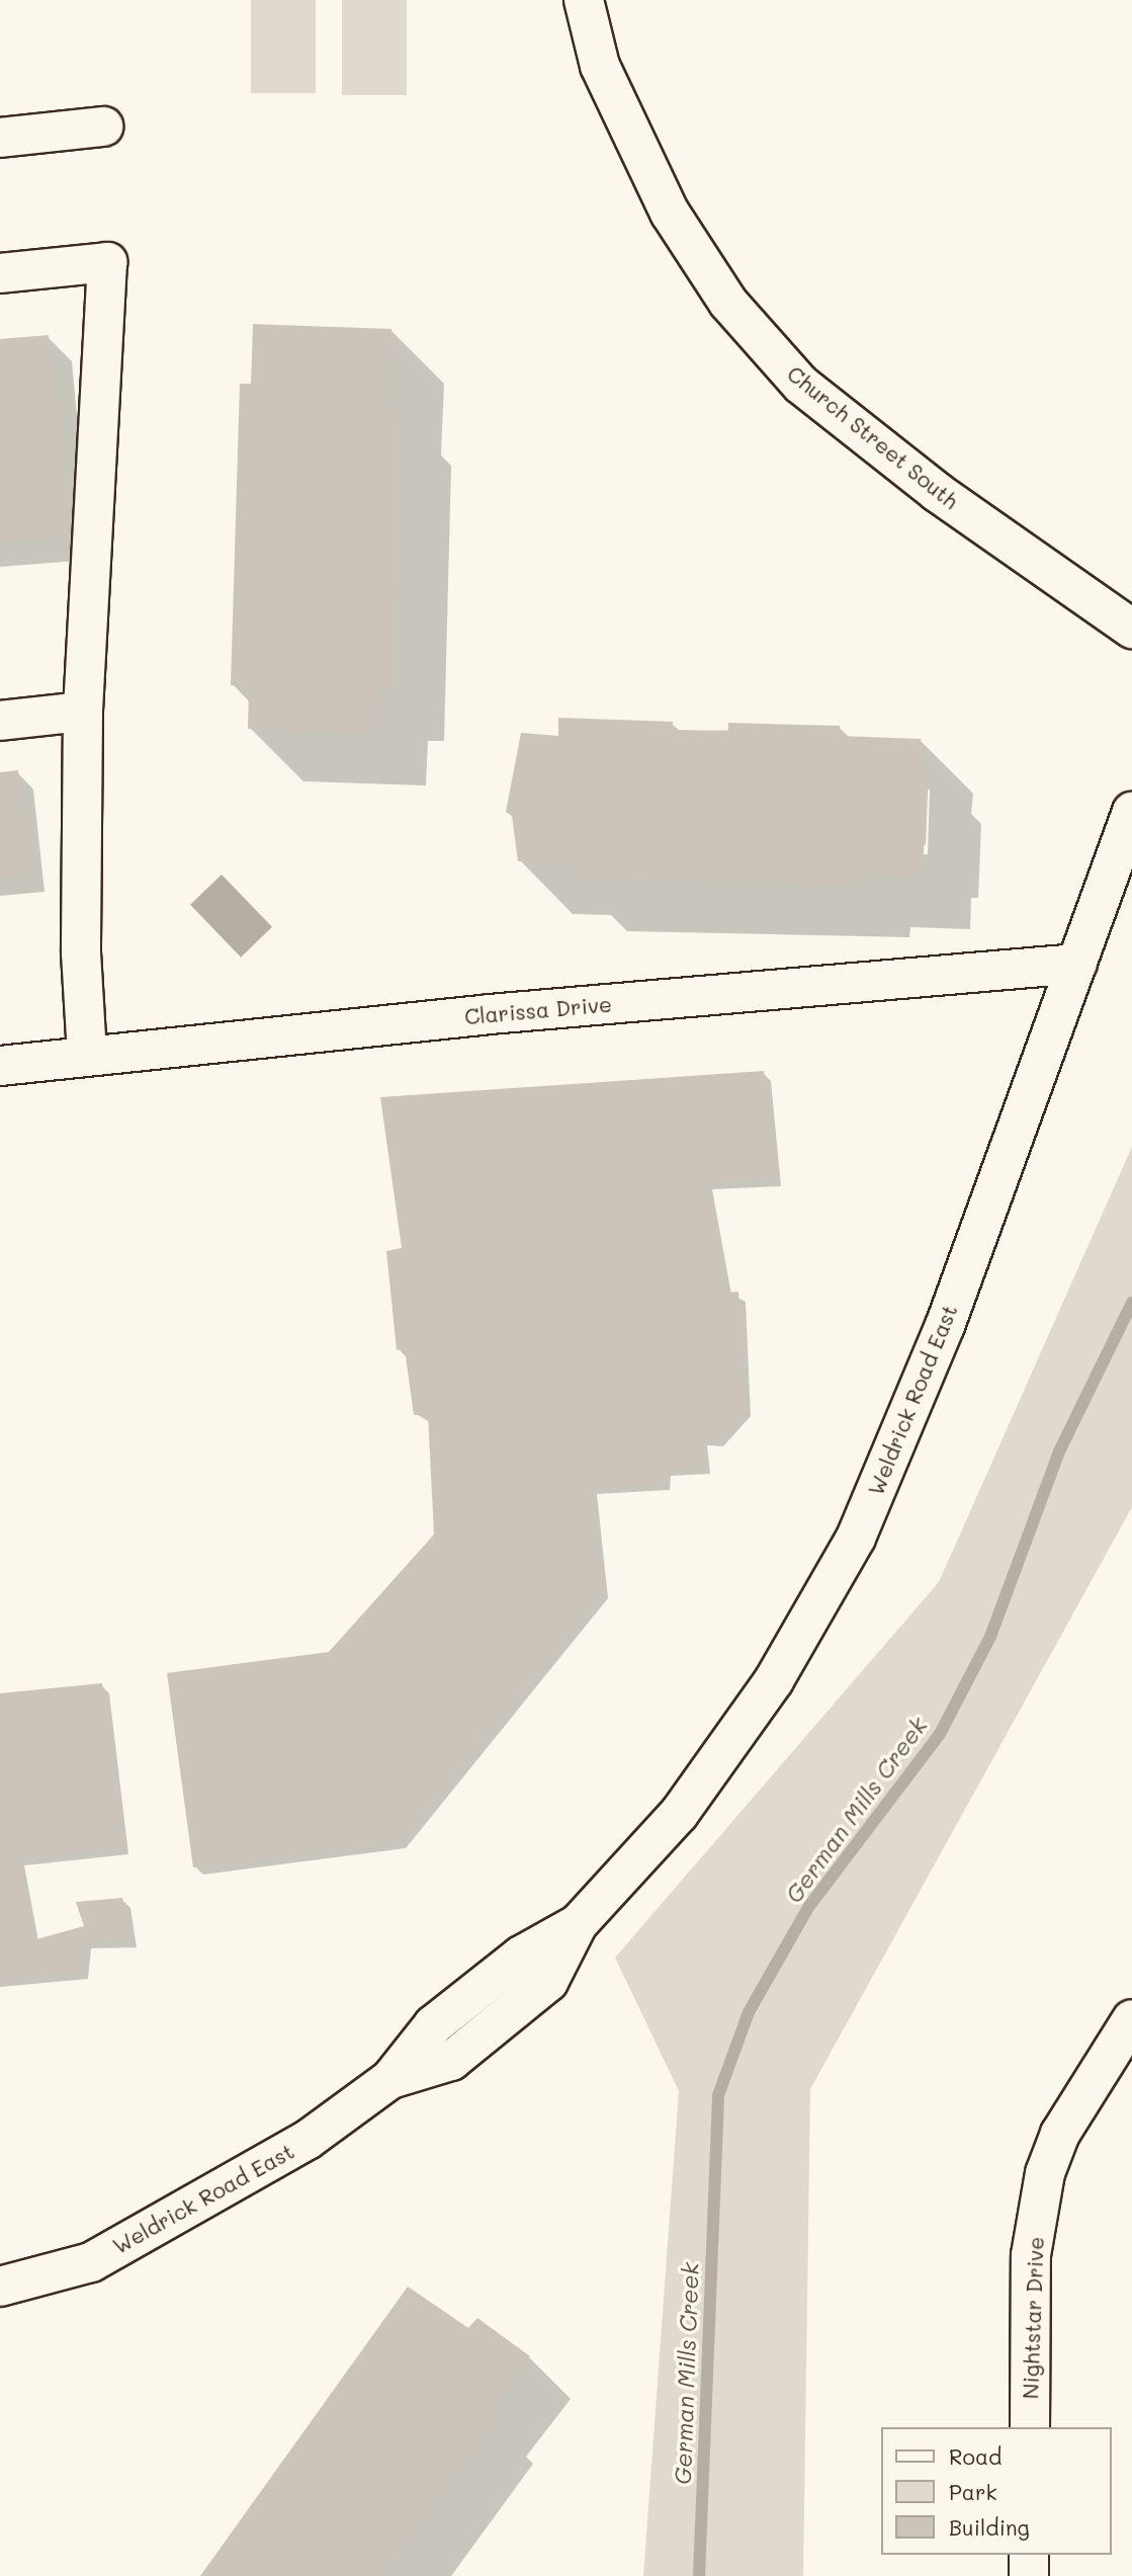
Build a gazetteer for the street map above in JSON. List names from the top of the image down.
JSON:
{
  "streets": {
    "street": [
      "Church Street South",
      "Clarissa Drive",
      "Weldrick Road East",
      "Nightstar Drive"
    ]
  },
  "crossings": [
    ["Clarissa Drive", "Weldrick Road East"]
  ],
  "water": ["German Mills Creek"],
  "legend": ["Road", "Park", "Building"]
}
